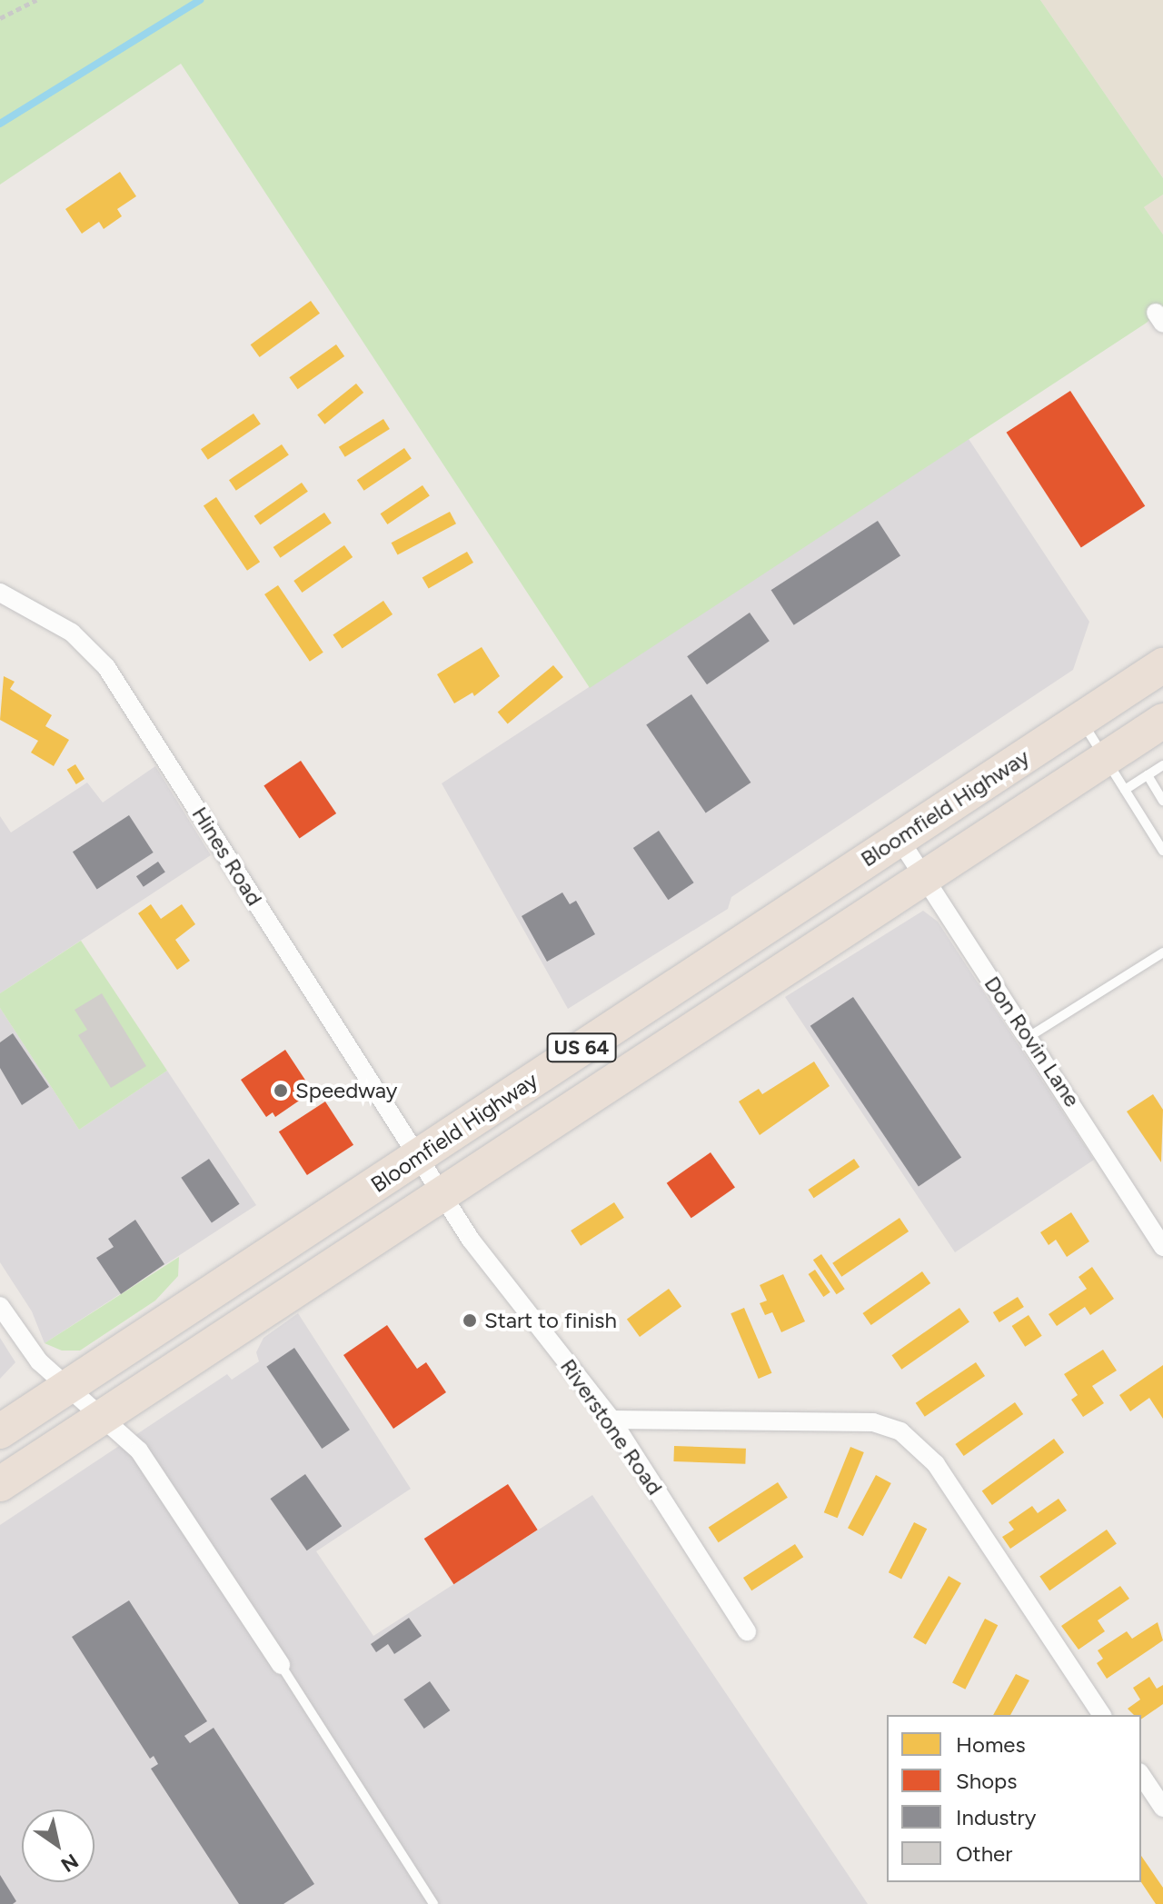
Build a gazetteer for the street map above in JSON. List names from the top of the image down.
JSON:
{
  "streets": {
    "highway": ["Bloomfield Highway", "US 64"],
    "street": ["Hines Road", "Don Rovin Lane", "Riverstone Road"]
  },
  "crossings": [
    ["Bloomfield Highway", "Hines Road"],
    ["Bloomfield Highway", "Don Rovin Lane"],
    ["Bloomfield Highway", "Riverstone Road"],
    ["Hines Road", "Riverstone Road"]
  ],
  "places": ["Speedway", "Start to finish"],
  "legend": [
    "Homes",
    "Shops",
    "Industry",
    "Other"
  ],
  "north": "bottom right"
}
